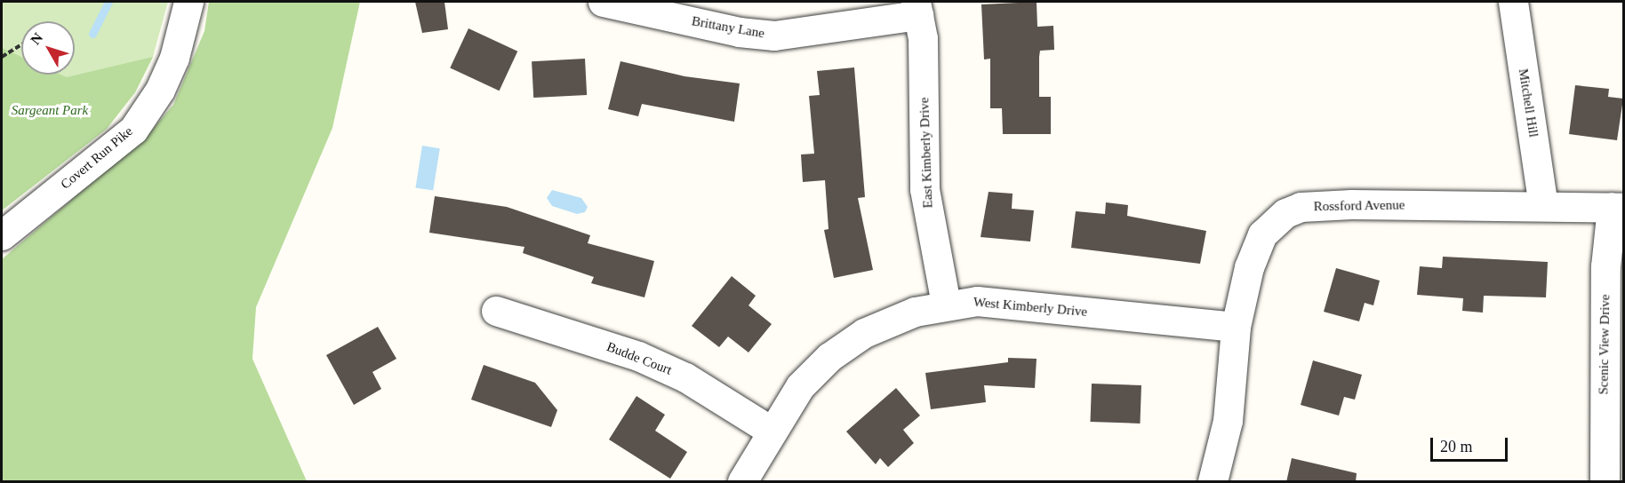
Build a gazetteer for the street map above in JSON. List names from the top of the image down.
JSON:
{
  "streets": {
    "street": [
      "Brittany Lane",
      "Mitchell Hill",
      "East Kimberly Drive",
      "Covert Run Pike",
      "Rossford Avenue",
      "West Kimberly Drive",
      "Scenic View Drive",
      "Budde Court"
    ]
  },
  "crossings": [
    ["Brittany Lane", "East Kimberly Drive"],
    ["Mitchell Hill", "Rossford Avenue"],
    ["East Kimberly Drive", "West Kimberly Drive"],
    ["Rossford Avenue", "West Kimberly Drive"],
    ["Rossford Avenue", "Scenic View Drive"],
    ["West Kimberly Drive", "Budde Court"]
  ],
  "parks": ["Sargeant Park"],
  "scale_bar": "20 m",
  "north": "top left"
}
